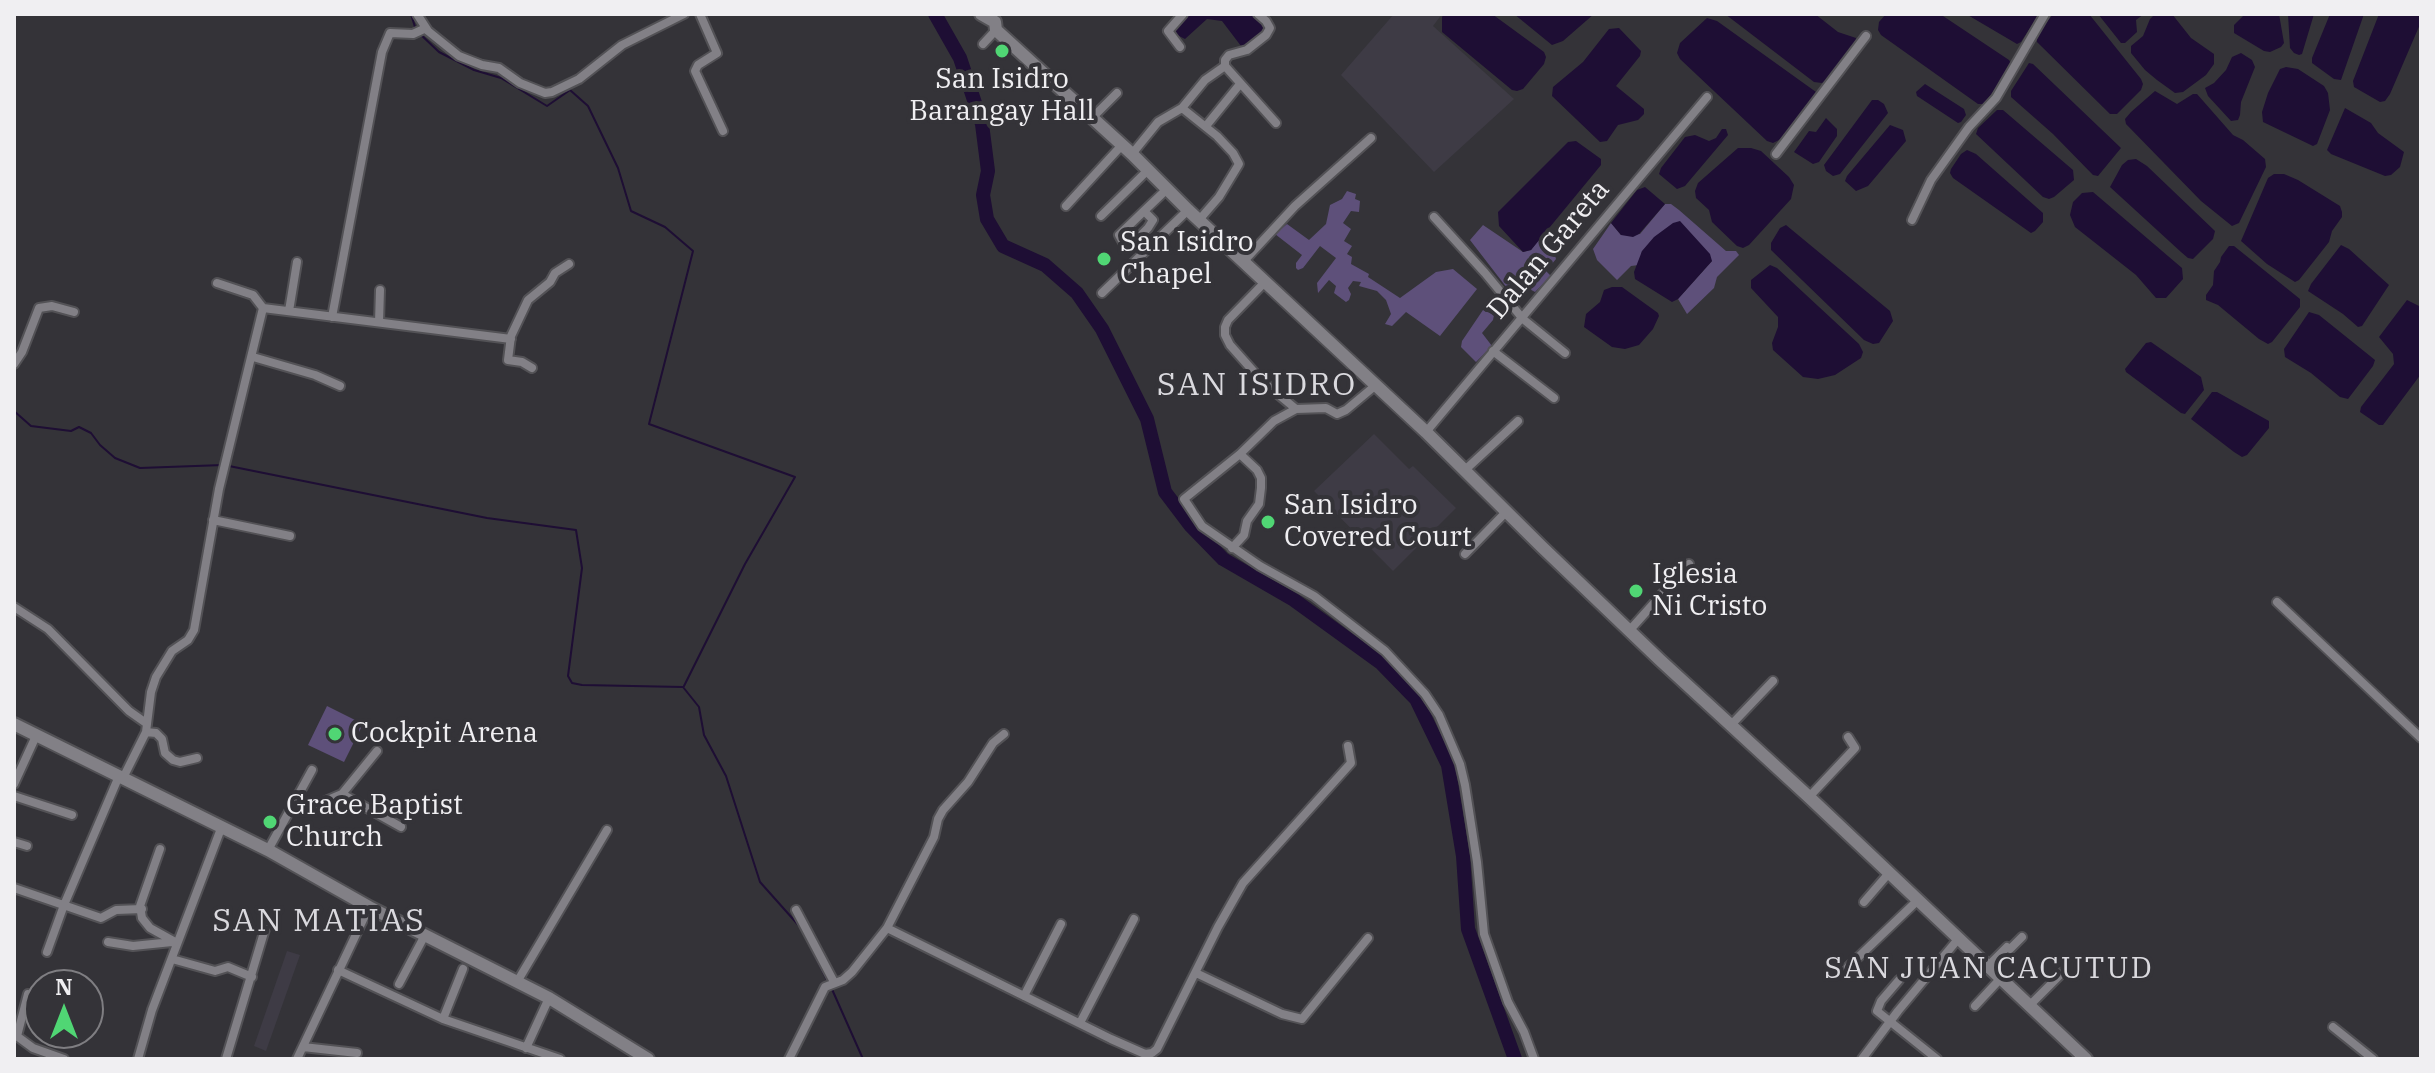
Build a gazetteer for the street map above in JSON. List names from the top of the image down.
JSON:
{
  "streets": {
    "street": ["Dalan Gareta"]
  },
  "districts": ["SAN ISIDRO", "SAN MATIAS", "SAN JUAN CACUTUD"],
  "places": [
    "San Isidro Barangay Hall",
    "San Isidro Chapel",
    "San Isidro Covered Court",
    "Iglesia Ni Cristo",
    "Cockpit Arena",
    "Grace Baptist Church"
  ],
  "north": "top"
}
